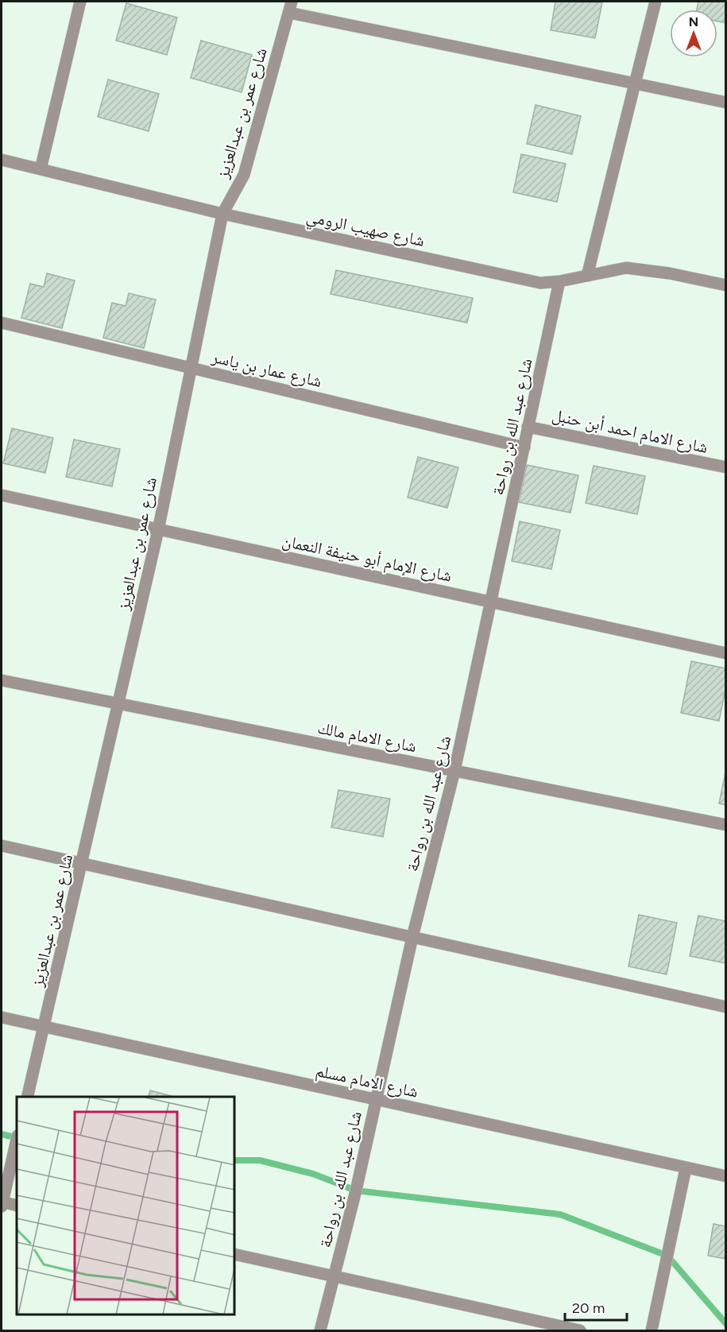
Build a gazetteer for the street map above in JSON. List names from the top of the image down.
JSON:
{
  "streets": {
    "street": [
      "شارع عمر بن عبدالعزيز",
      "شارع صهيب الرومي",
      "شارع عمار بن ياسر",
      "شارع عبد الله بن رواحة",
      "شارع الامام احمد أبن حنبل",
      "شارع الإمام أبو حنيفة النعمان",
      "شارع الامام مالك",
      "شارع الامام مسلم"
    ]
  },
  "crossings": [
    ["شارع عمر بن عبدالعزيز", "شارع صهيب الرومي"],
    ["شارع عمر بن عبدالعزيز", "شارع عمار بن ياسر"],
    ["شارع عمر بن عبدالعزيز", "شارع الإمام أبو حنيفة النعمان"],
    ["شارع عمر بن عبدالعزيز", "شارع الامام مالك"],
    ["شارع عمر بن عبدالعزيز", "شارع الامام مسلم"],
    ["شارع صهيب الرومي", "شارع عبد الله بن رواحة"],
    ["شارع عمار بن ياسر", "شارع عبد الله بن رواحة"],
    ["شارع عبد الله بن رواحة", "شارع الامام احمد أبن حنبل"],
    ["شارع عبد الله بن رواحة", "شارع الإمام أبو حنيفة النعمان"],
    ["شارع عبد الله بن رواحة", "شارع الامام مالك"],
    ["شارع عبد الله بن رواحة", "شارع الامام مسلم"]
  ],
  "scale_bar": "20 m",
  "north": "top"
}
